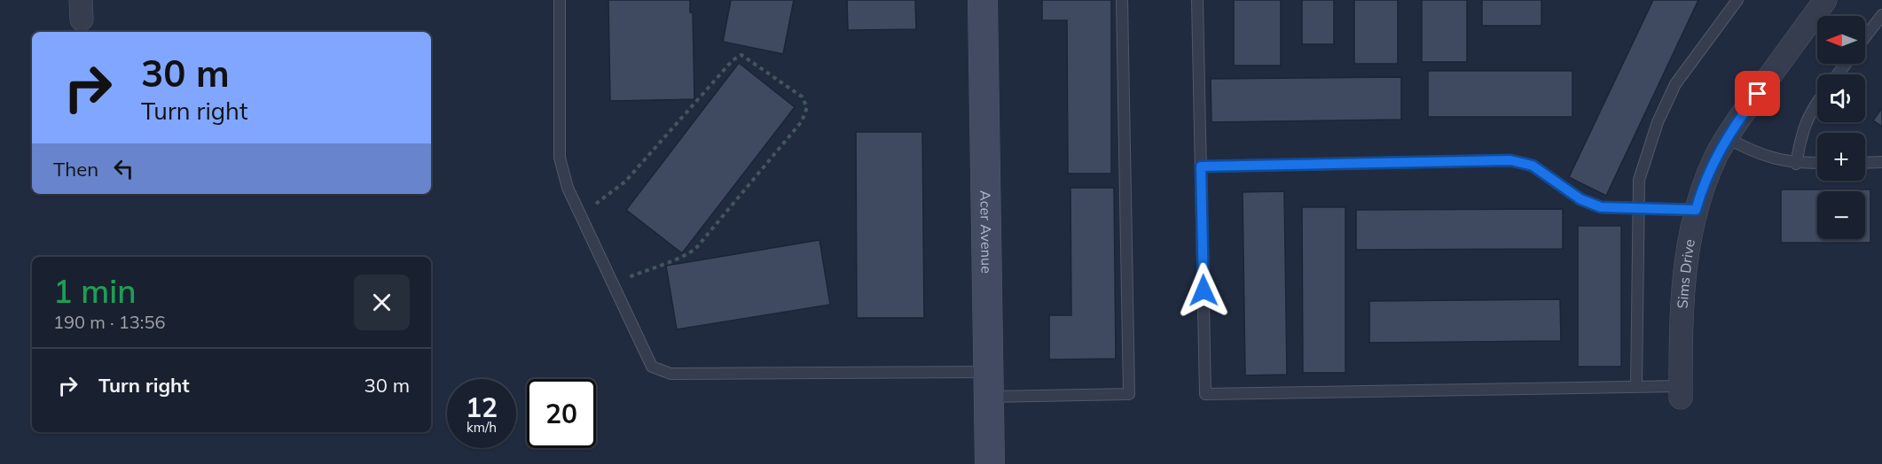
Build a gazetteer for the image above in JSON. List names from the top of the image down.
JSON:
{
  "streets": {
    "street": ["Acer Avenue", "Sims Drive"]
  },
  "north": "left",
  "page": {
    "map_buttons": ["+", "−"],
    "turn": ["30 m", "Turn right"],
    "then": "Then",
    "heading": ["1 min", "190 m · 13:56"],
    "list": [
      {
        "name": "Turn right",
        "value": "30 m"
      }
    ],
    "speed": "12 km/h",
    "limit": "20"
  }
}
